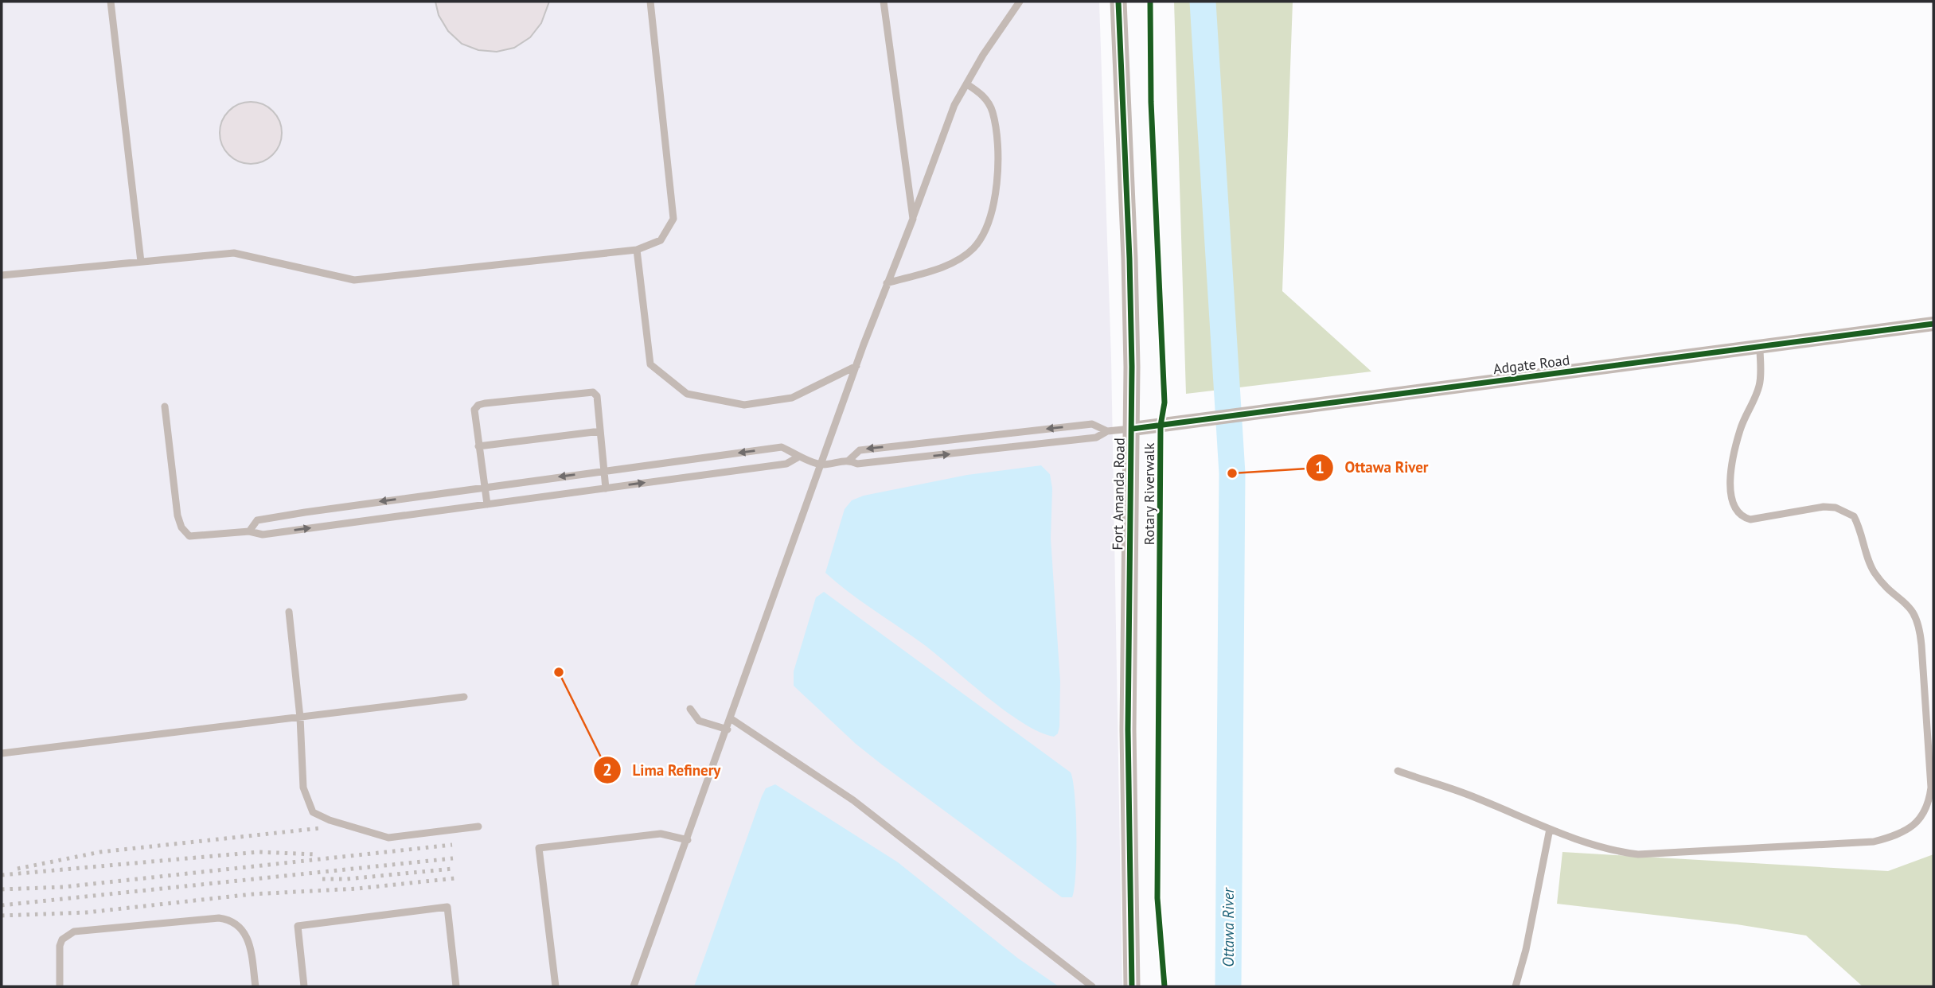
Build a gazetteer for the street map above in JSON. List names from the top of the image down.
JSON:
{
  "streets": {
    "street": ["Adgate Road", "Fort Amanda Road"],
    "cycle path": ["Rotary Riverwalk"]
  },
  "crossings": [
    ["Adgate Road", "Fort Amanda Road"]
  ],
  "water": ["Ottawa River"],
  "places": ["Ottawa River", "Lima Refinery"]
}
